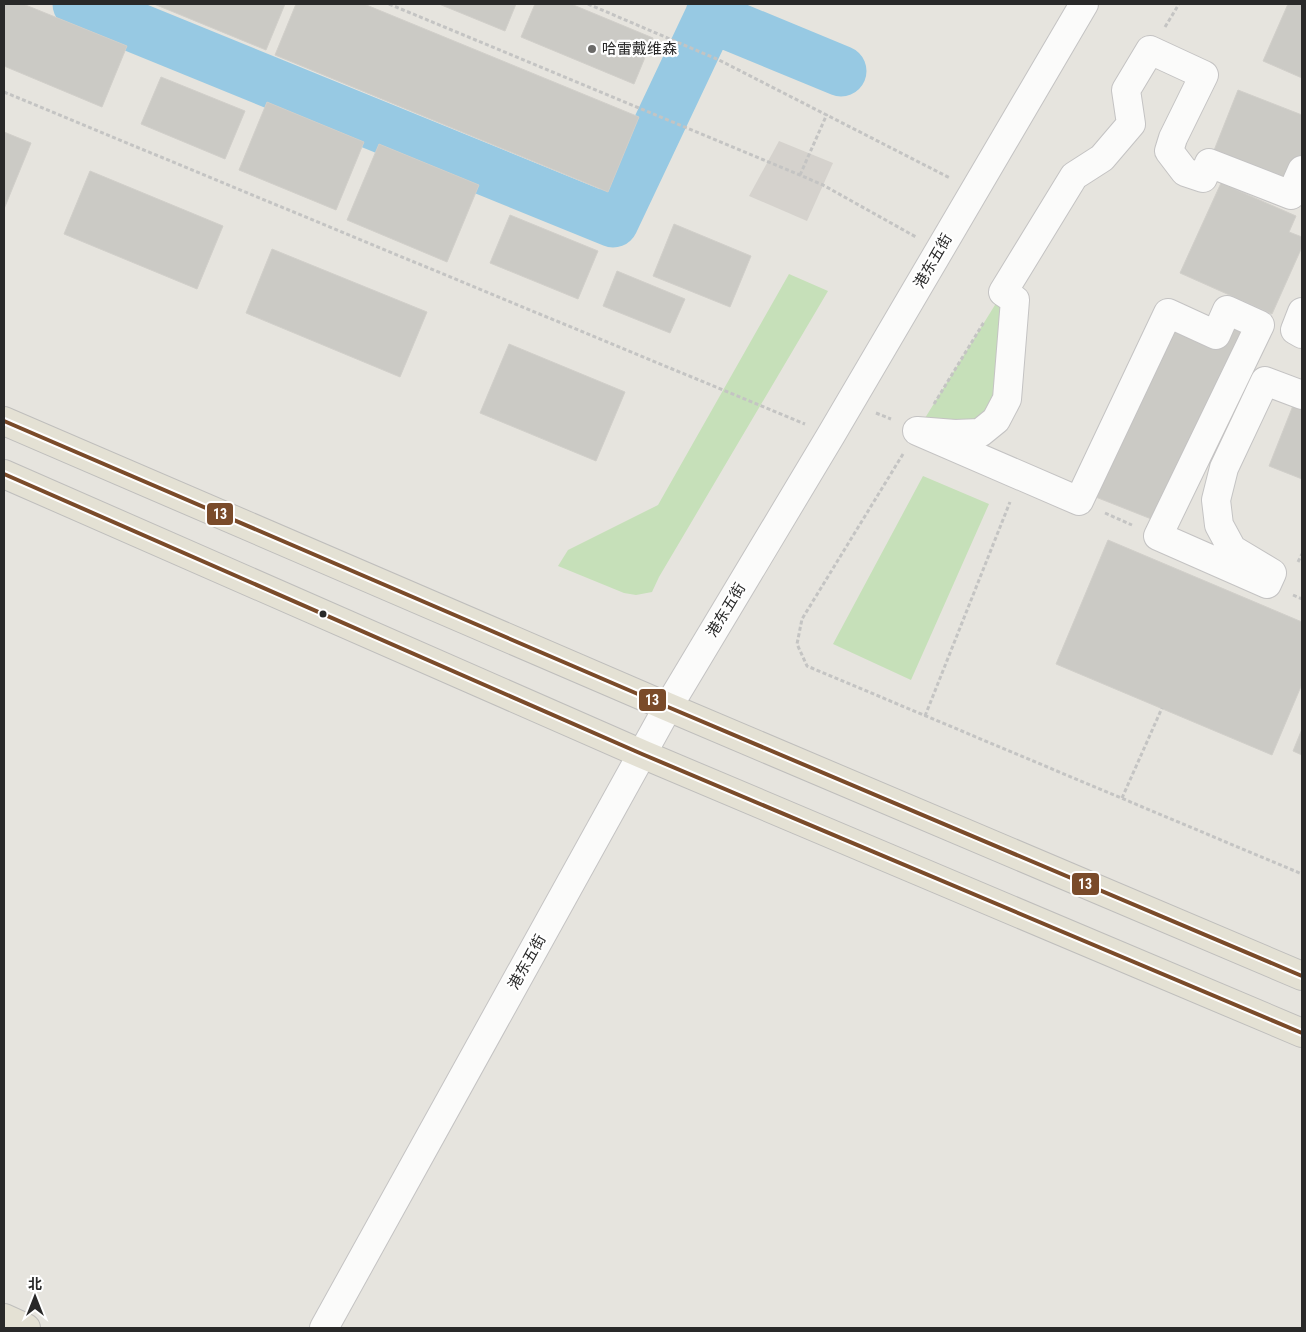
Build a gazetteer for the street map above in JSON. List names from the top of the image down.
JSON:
{
  "streets": {
    "street": ["港东五街"]
  },
  "places": ["哈雷戴维森"],
  "lines": ["transit line 13"],
  "north": "top"
}
